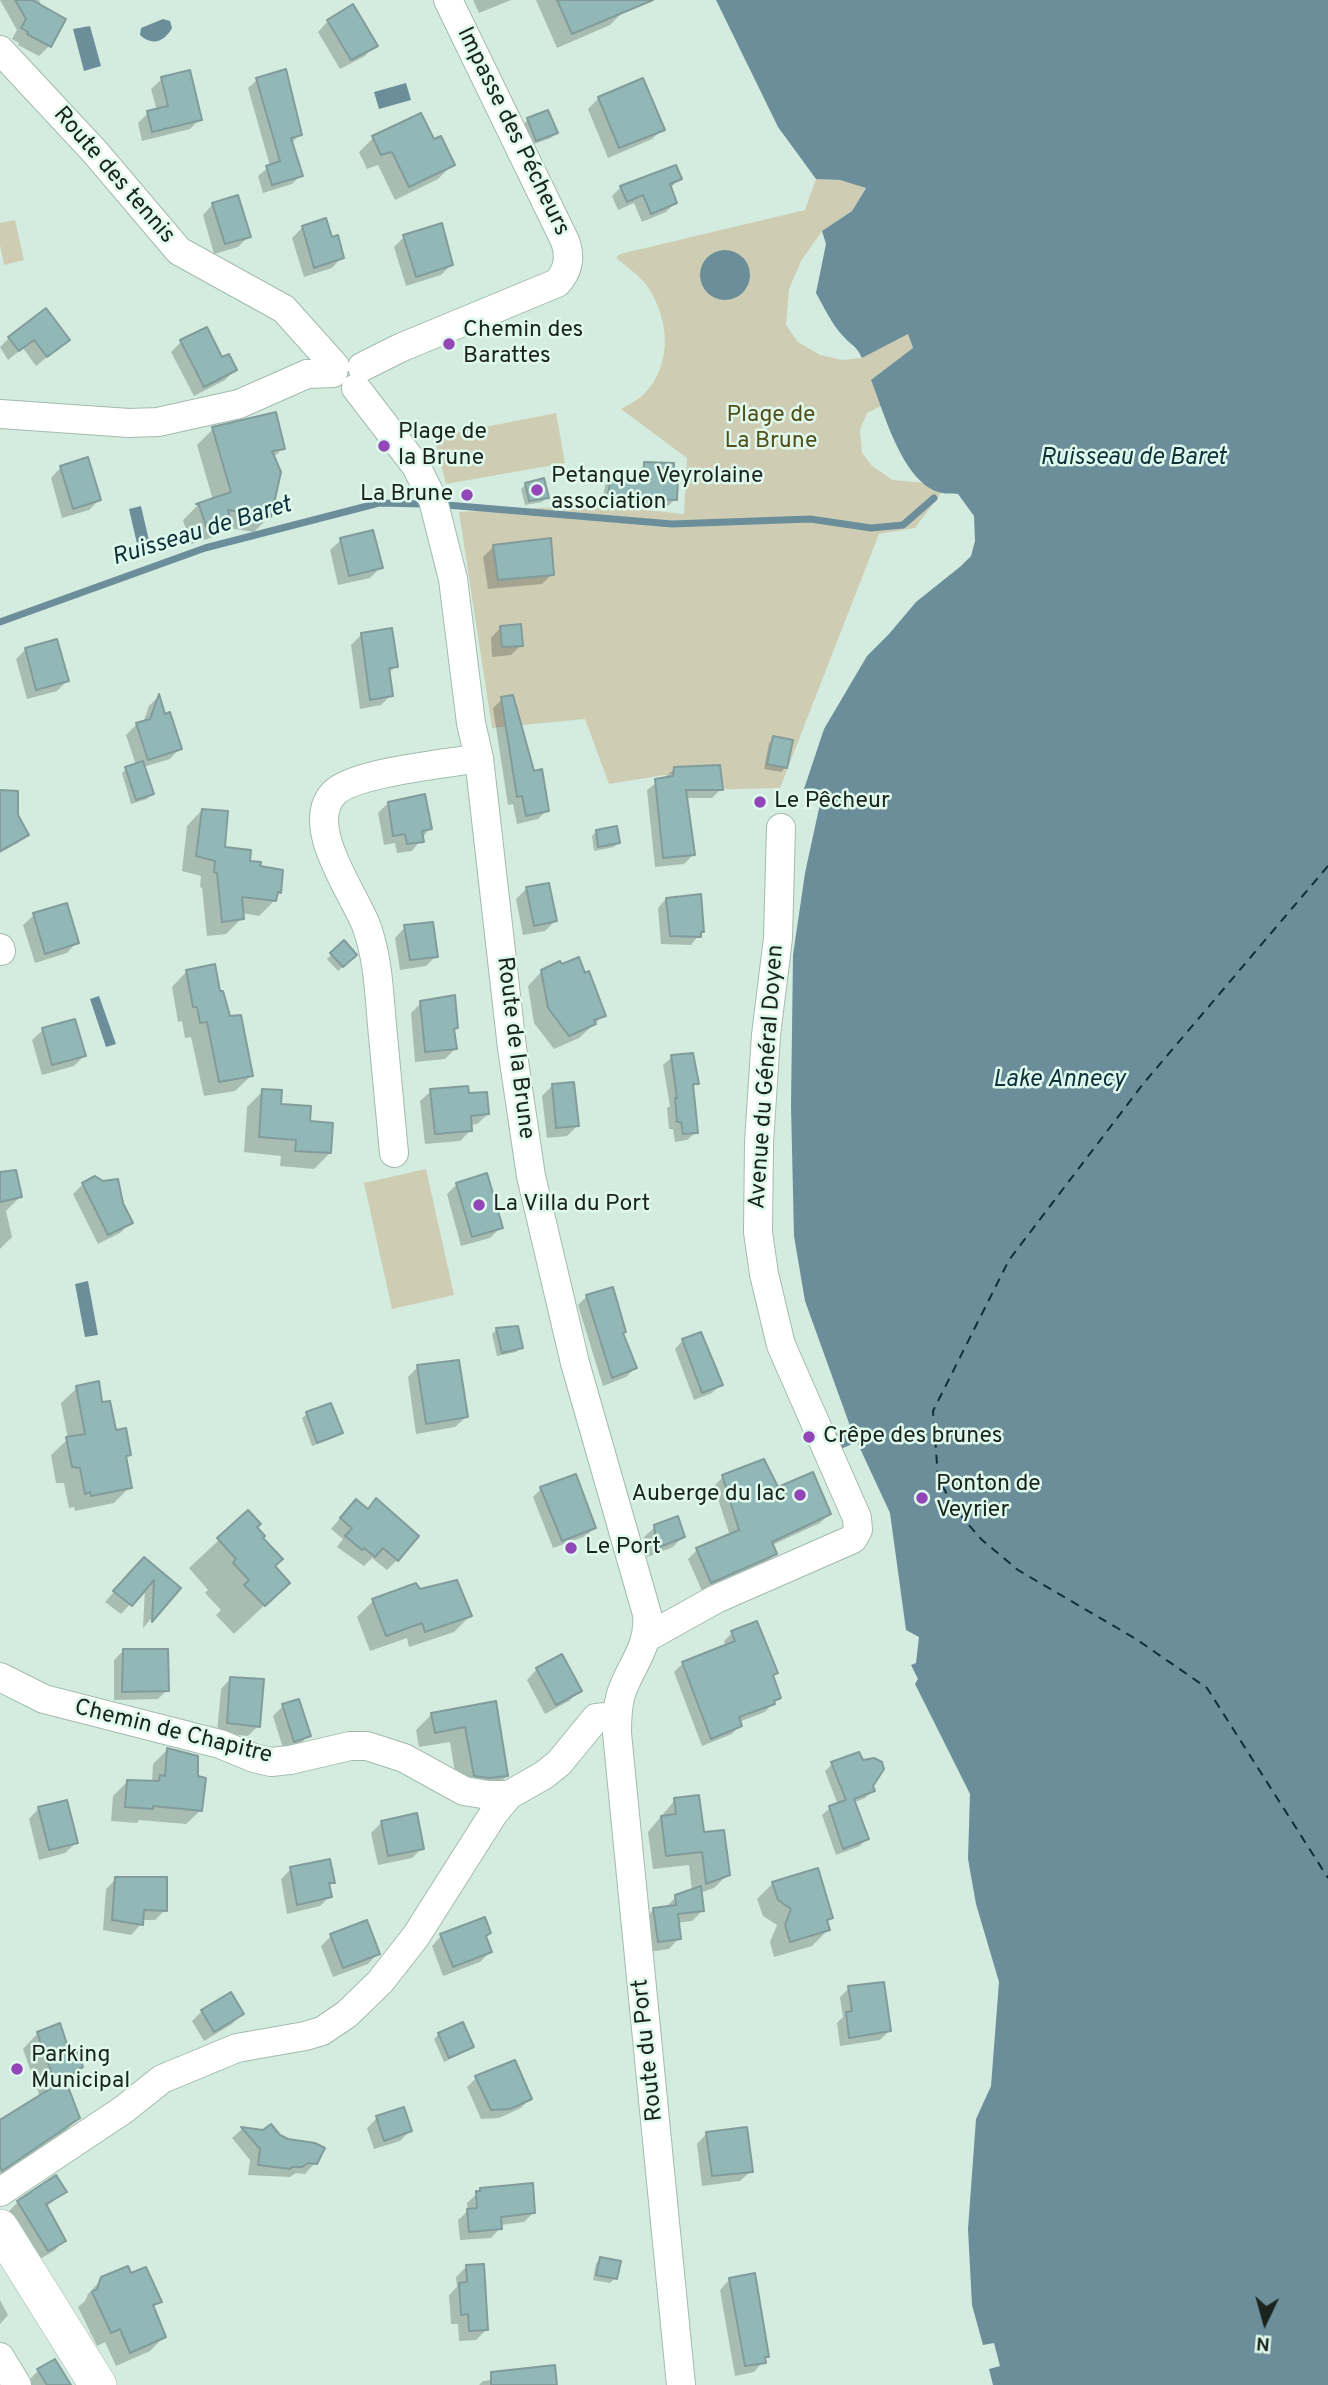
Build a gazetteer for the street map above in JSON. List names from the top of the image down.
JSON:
{
  "streets": {
    "street": [
      "Impasse des Pécheurs",
      "Route des tennis",
      "Route de la Brune",
      "Avenue du Général Doyen",
      "Chemin de Chapitre",
      "Route du Port"
    ]
  },
  "crossings": [
    ["Impasse des Pécheurs", "Route des tennis"],
    ["Impasse des Pécheurs", "Route de la Brune"],
    ["Route des tennis", "Route de la Brune"],
    ["Route de la Brune", "Avenue du Général Doyen"],
    ["Route de la Brune", "Route du Port"]
  ],
  "water": ["Ruisseau de Baret", "Lake Annecy"],
  "parks": ["Plage de La Brune"],
  "places": [
    "Chemin des Barattes",
    "Plage de la Brune",
    "Petanque Veyrolaine association",
    "La Brune",
    "Le Pêcheur",
    "La Villa du Port",
    "Crêpe des brunes",
    "Auberge du lac",
    "Ponton de Veyrier",
    "Le Port",
    "Parking Municipal"
  ],
  "north": "bottom"
}
